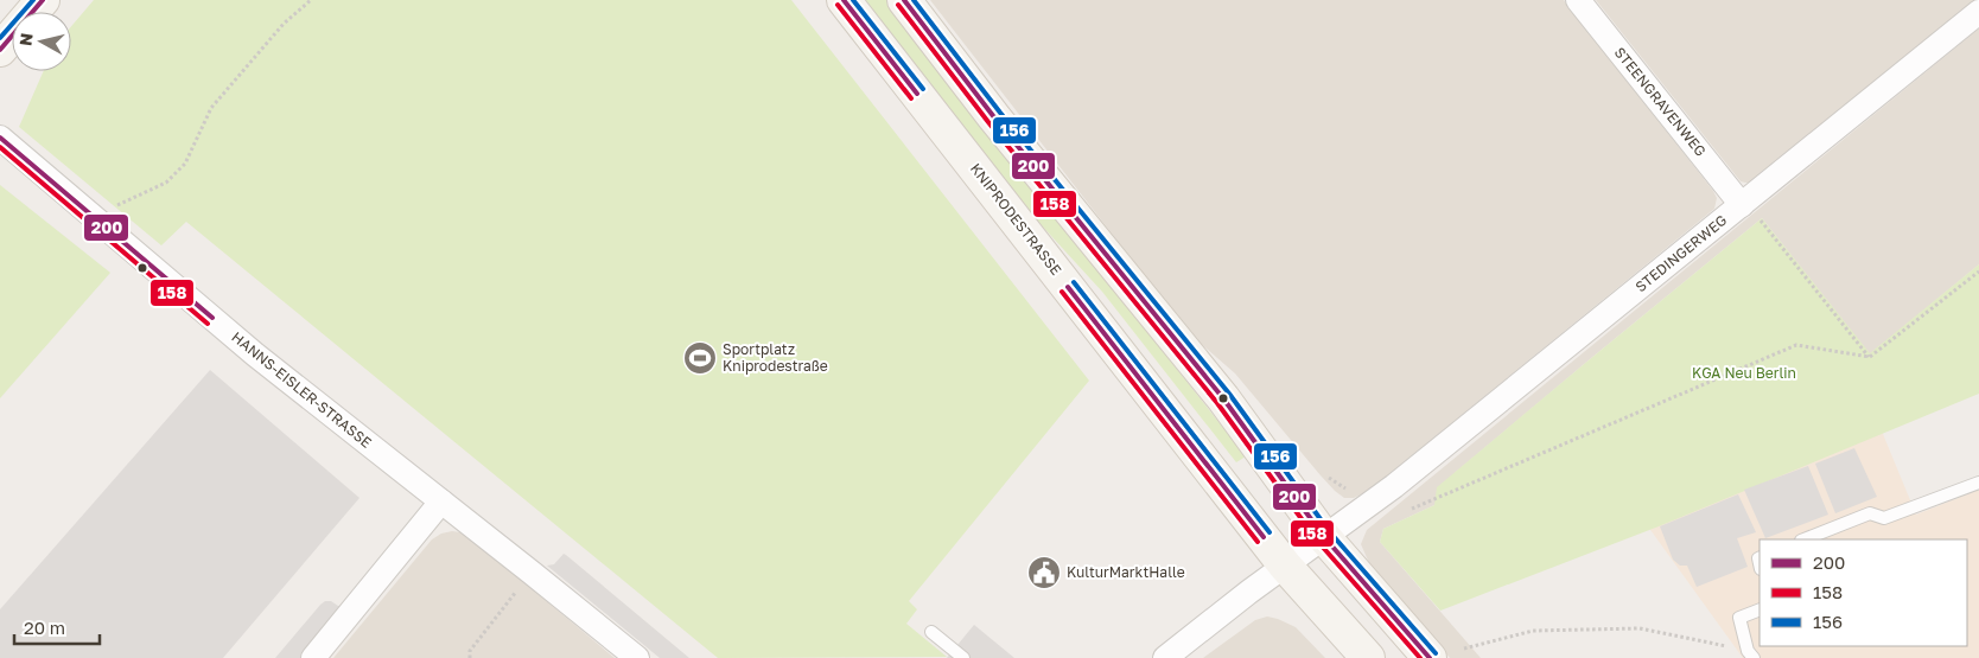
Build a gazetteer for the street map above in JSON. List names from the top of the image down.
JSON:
{
  "streets": {
    "main road": ["KNIPRODESTRASSE"],
    "street": ["STEENGRAVENWEG", "STEDINGERWEG", "HANNS-EISLER-STRASSE"]
  },
  "crossings": [
    ["STEENGRAVENWEG", "STEDINGERWEG"]
  ],
  "parks": ["KGA Neu Berlin"],
  "places": {
    "sports": ["Sportplatz Kniprodestraße"],
    "public building": ["KulturMarktHalle"]
  },
  "lines": ["transit line 200", "transit line 156", "transit line 158"],
  "legend": ["200", "158", "156"],
  "scale_bar": "20 m",
  "north": "left"
}
